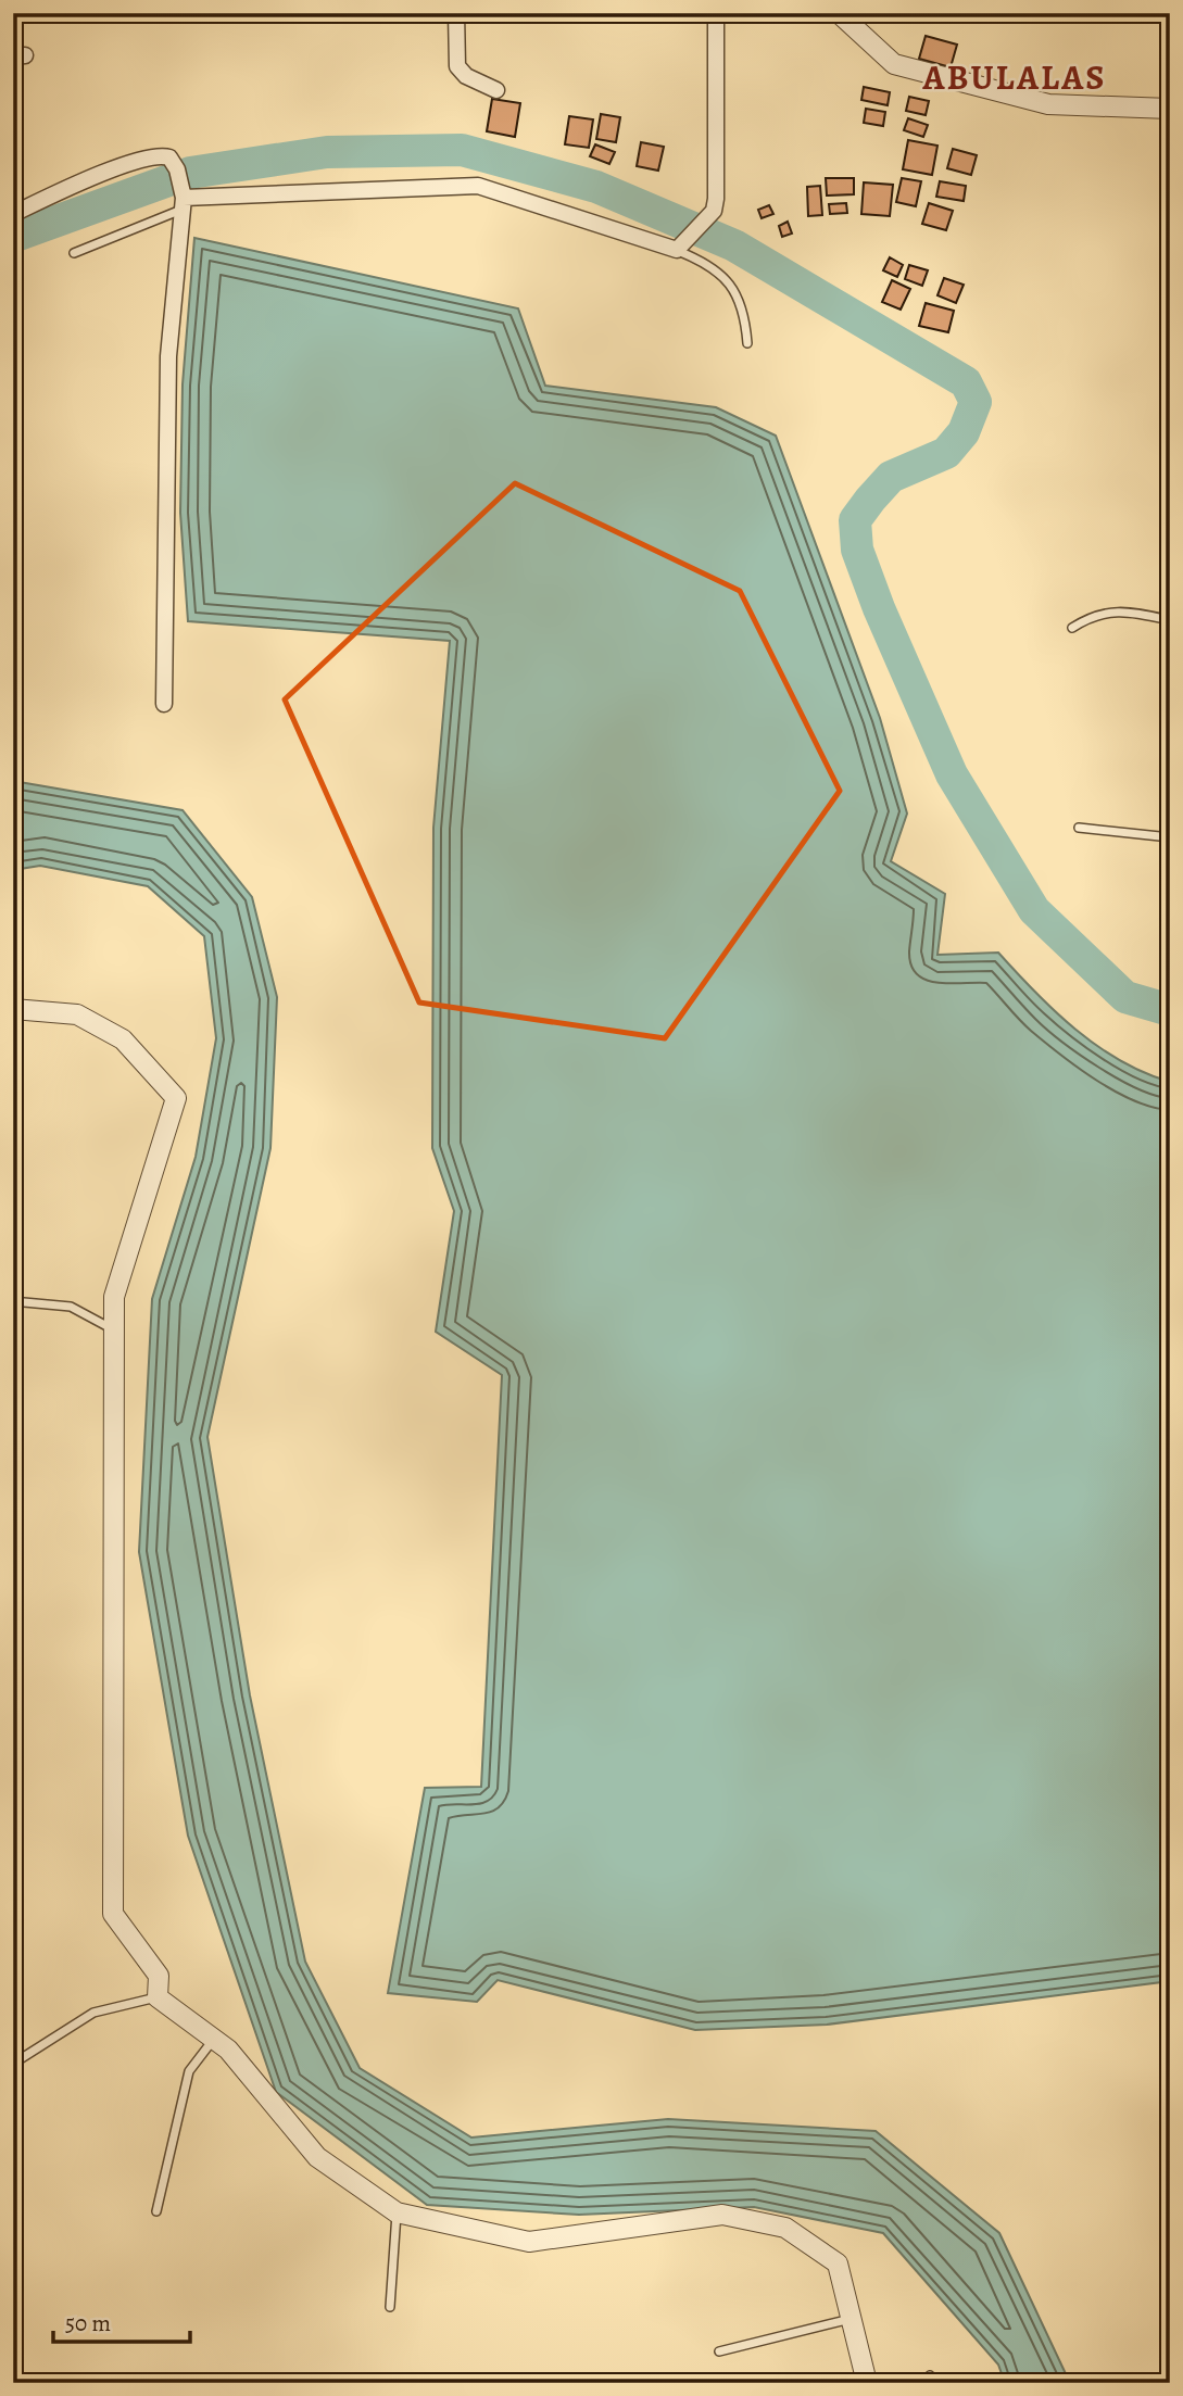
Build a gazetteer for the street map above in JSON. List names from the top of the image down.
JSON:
{
  "districts": ["ABULALAS"],
  "scale_bar": "50 m"
}
